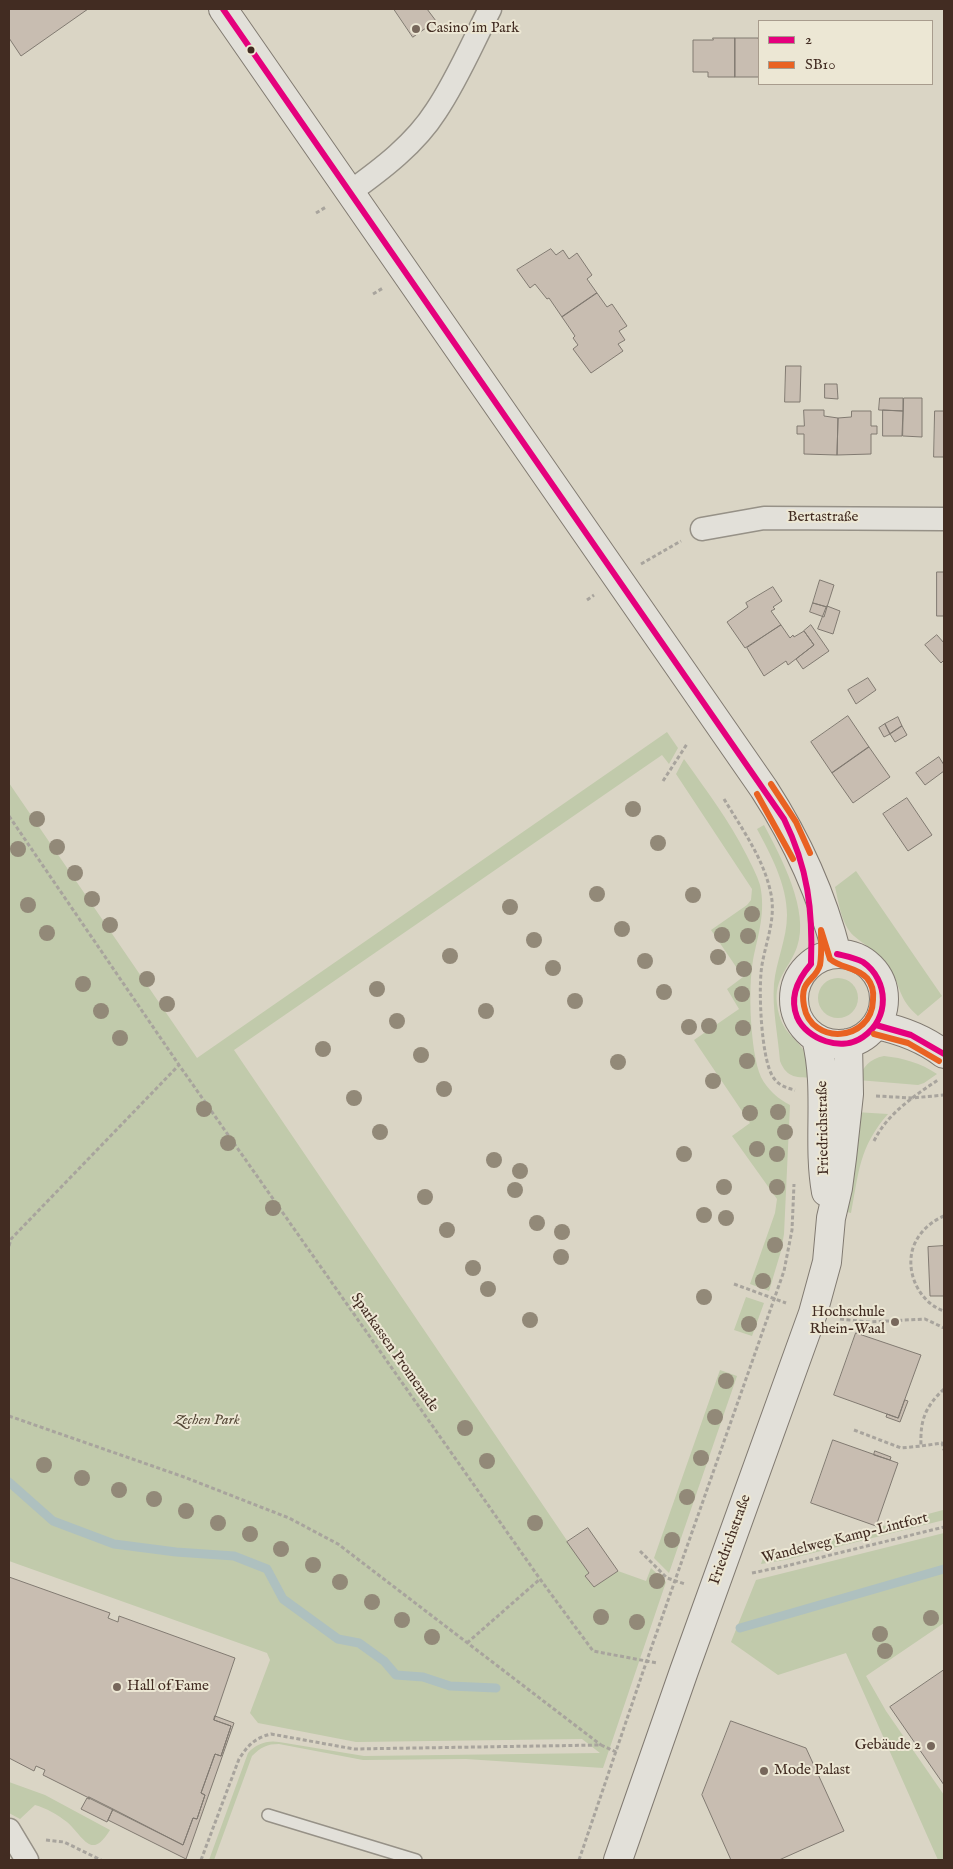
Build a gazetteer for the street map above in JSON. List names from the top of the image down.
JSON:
{
  "streets": {
    "main road": ["Friedrichstraße"],
    "street": ["Bertastraße"],
    "path": ["Sparkassen Promenade", "Wandelweg Kamp-Lintfort"]
  },
  "parks": ["Zechen Park"],
  "places": [
    "Casino im Park",
    "Hochschule Rhein-Waal",
    "Hall of Fame",
    "Gebäude 2",
    "Mode Palast"
  ],
  "lines": ["transit line 2", "transit line SB10"],
  "legend": ["2", "SB10"]
}
